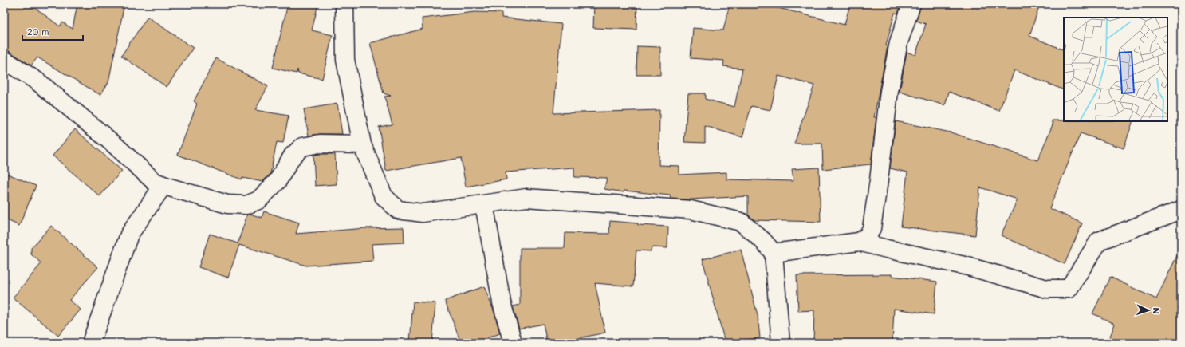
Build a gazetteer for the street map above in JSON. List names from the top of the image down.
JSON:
{
  "scale_bar": "20 m",
  "north": "right"
}
